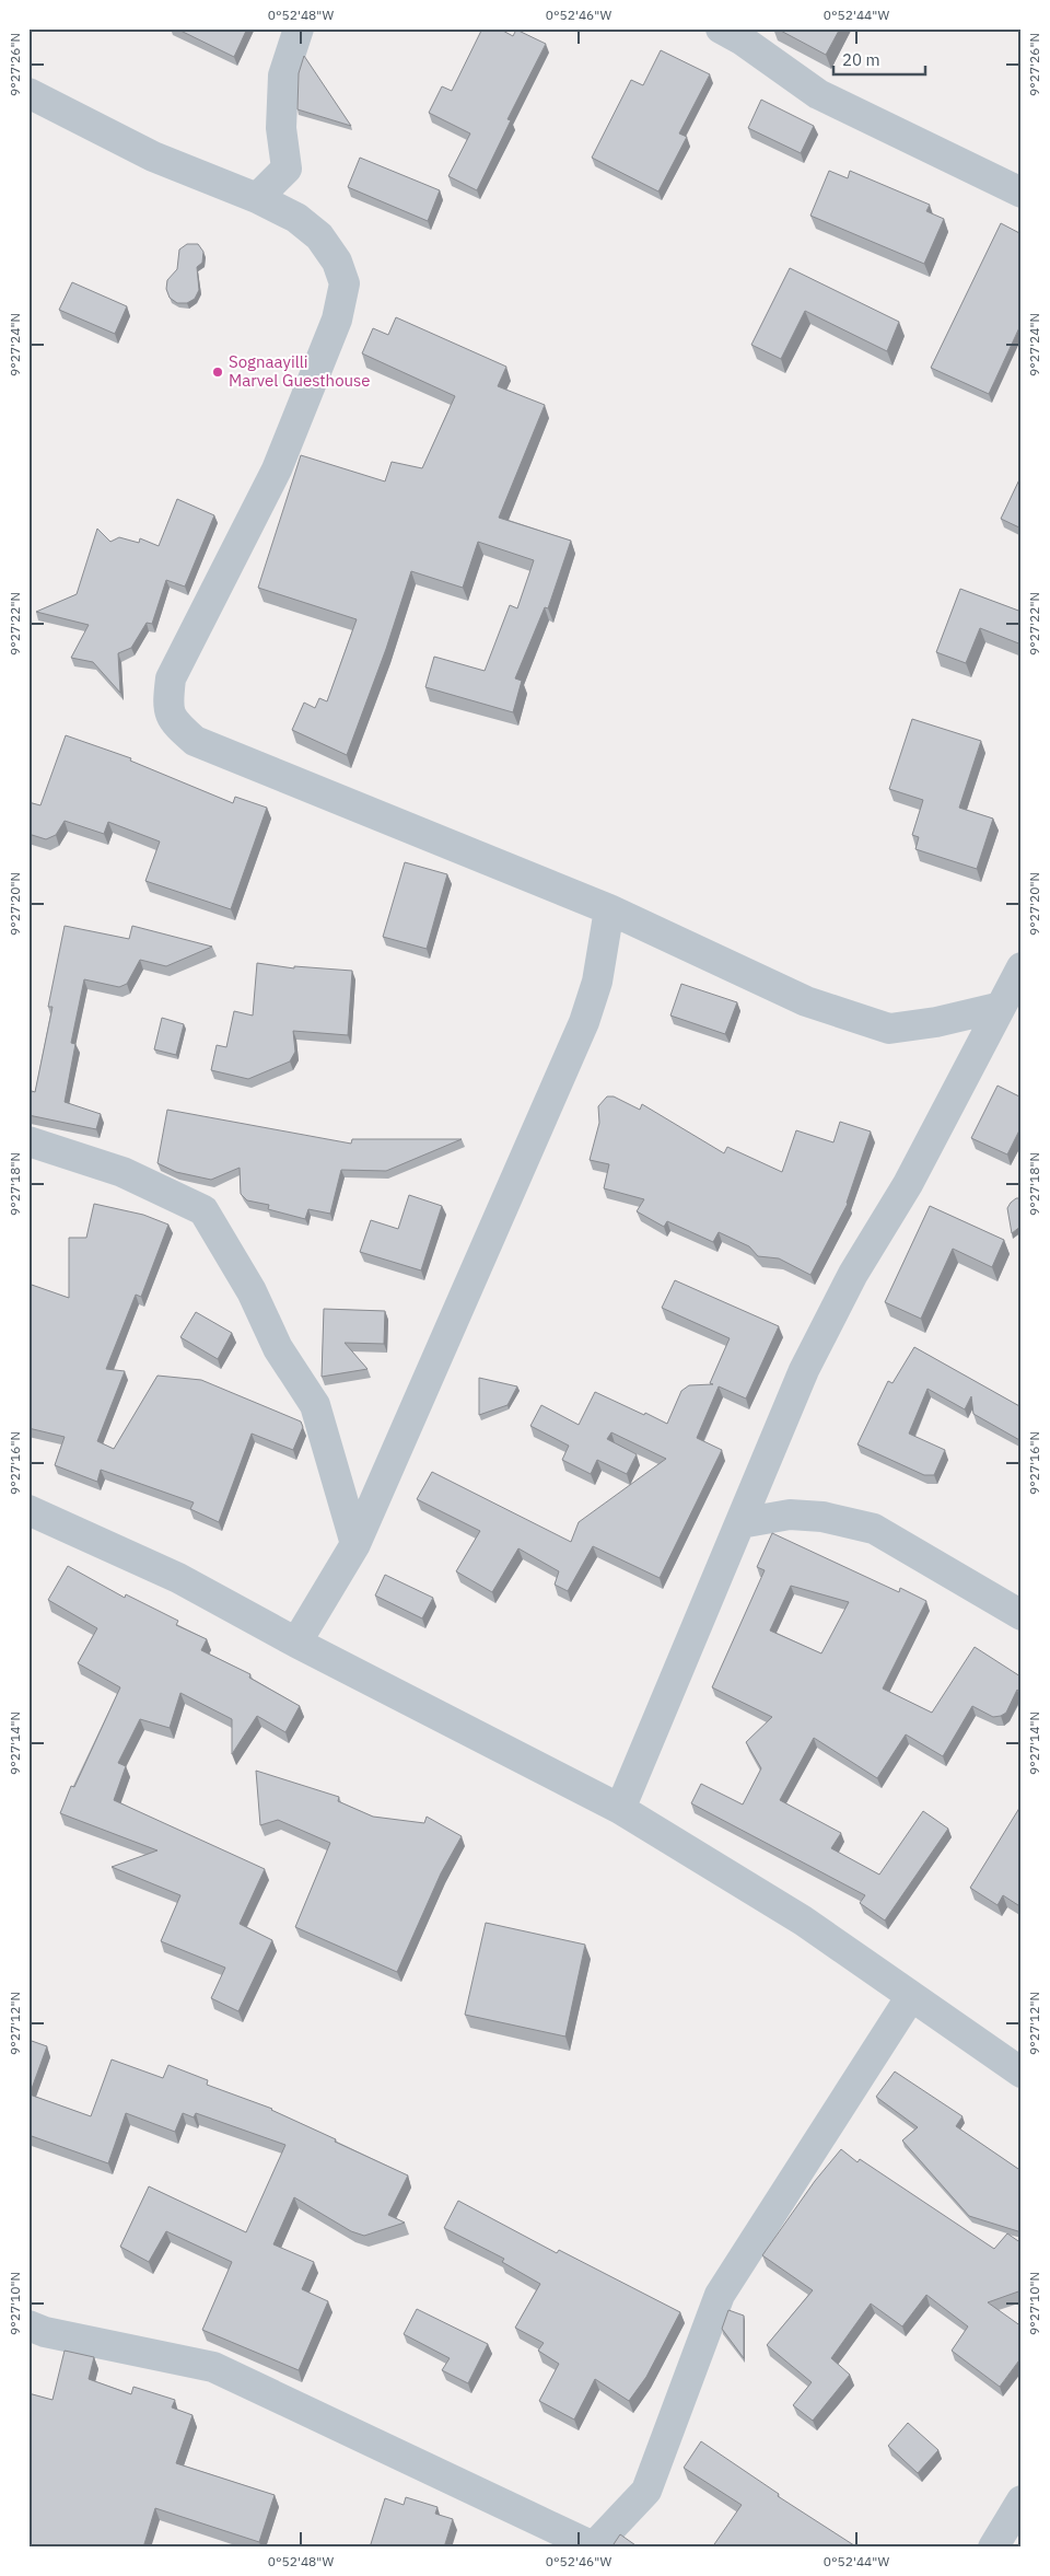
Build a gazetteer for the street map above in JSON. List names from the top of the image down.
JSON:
{
  "places": ["Sognaayilli Marvel Guesthouse"],
  "scale_bar": "20 m",
  "coordinates": [
    "0°52'48\"W",
    "0°52'46\"W",
    "0°52'44\"W",
    "9°27'26\"N",
    "9°27'24\"N",
    "9°27'22\"N",
    "9°27'20\"N",
    "9°27'18\"N",
    "9°27'16\"N",
    "9°27'14\"N",
    "9°27'12\"N",
    "9°27'10\"N"
  ]
}
